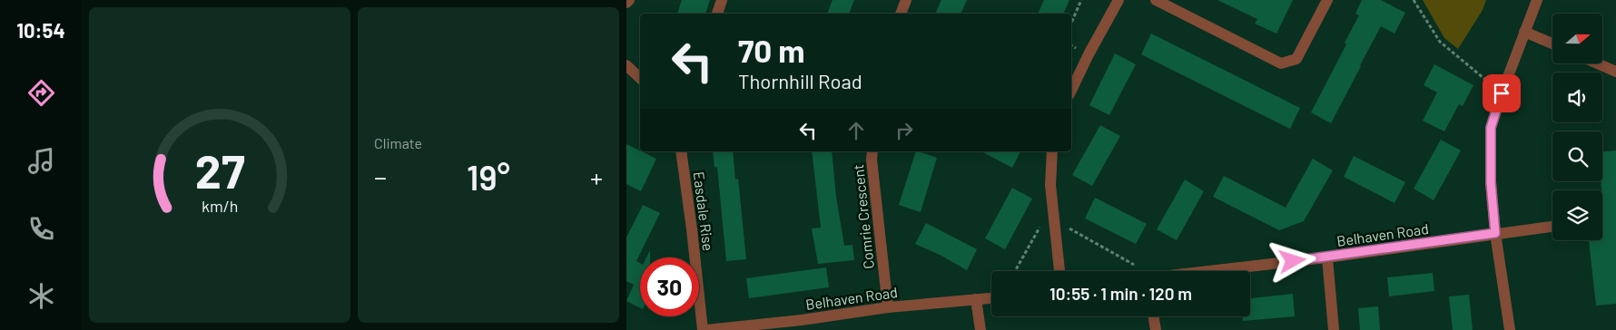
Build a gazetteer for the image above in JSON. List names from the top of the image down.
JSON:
{
  "streets": {
    "street": ["Easdale Rise", "Comrie Crescent", "Belhaven Road"]
  },
  "crossings": [
    ["Comrie Crescent", "Belhaven Road"]
  ],
  "north": "right",
  "page": {
    "tabs": "10:54",
    "tile": "Climate",
    "turn": ["70 m", "Thornhill Road"],
    "heat": ["−", "19°", "+"],
    "limit": "30",
    "trip": "10:55 · 1 min · 120 m",
    "gauge": ["27", "km/h"]
  }
}
